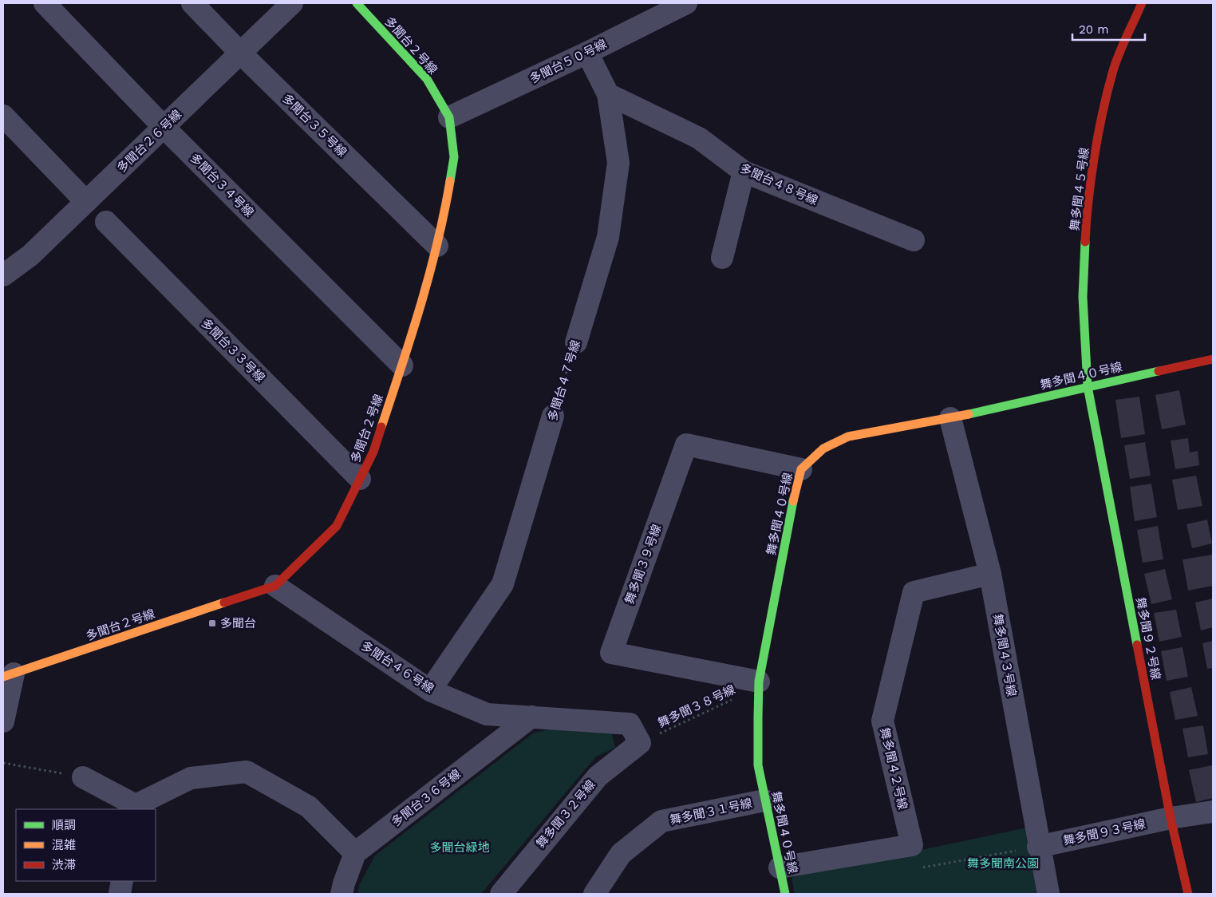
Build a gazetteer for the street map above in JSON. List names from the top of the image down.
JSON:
{
  "streets": {
    "street": [
      "多聞台２号線",
      "多聞台５０号線",
      "多聞台３５号線",
      "多聞台２６号線",
      "多聞台４８号線",
      "多聞台３４号線",
      "舞多聞４５号線",
      "多聞台３３号線",
      "舞多聞４０号線",
      "多聞台４７号線",
      "舞多聞３９号線",
      "舞多聞９２号線",
      "舞多聞４３号線",
      "多聞台４６号線",
      "舞多聞４２号線",
      "多聞台３６号線",
      "舞多聞３１号線",
      "舞多聞３２号線",
      "舞多聞９３号線"
    ],
    "path": ["舞多聞３８号線"]
  },
  "crossings": [
    ["多聞台２号線", "多聞台５０号線"],
    ["多聞台２号線", "多聞台３５号線"],
    ["多聞台２号線", "多聞台３４号線"],
    ["多聞台２号線", "多聞台３３号線"],
    ["多聞台２号線", "多聞台４６号線"],
    ["多聞台５０号線", "多聞台４７号線"],
    ["多聞台３５号線", "多聞台２６号線"],
    ["多聞台２６号線", "多聞台３４号線"],
    ["多聞台４８号線", "多聞台４７号線"],
    ["舞多聞４５号線", "舞多聞４０号線"],
    ["舞多聞４５号線", "舞多聞９２号線"],
    ["舞多聞４０号線", "舞多聞３９号線"],
    ["舞多聞４０号線", "舞多聞９２号線"],
    ["舞多聞４０号線", "舞多聞４３号線"],
    ["舞多聞４０号線", "舞多聞３８号線"],
    ["舞多聞４０号線", "舞多聞４２号線"],
    ["舞多聞４０号線", "舞多聞３１号線"],
    ["多聞台４７号線", "多聞台４６号線"],
    ["舞多聞３９号線", "舞多聞３８号線"],
    ["舞多聞９２号線", "舞多聞９３号線"],
    ["舞多聞４３号線", "舞多聞４２号線"],
    ["舞多聞４３号線", "舞多聞９３号線"],
    ["多聞台４６号線", "舞多聞３８号線"],
    ["多聞台４６号線", "多聞台３６号線"],
    ["多聞台４６号線", "舞多聞３２号線"],
    ["舞多聞３８号線", "舞多聞３２号線"]
  ],
  "parks": ["多聞台緑地", "舞多聞南公園"],
  "places": {
    "transit": ["多聞台"]
  },
  "legend": ["順調", "混雑", "渋滞"],
  "scale_bar": "20 m"
}
